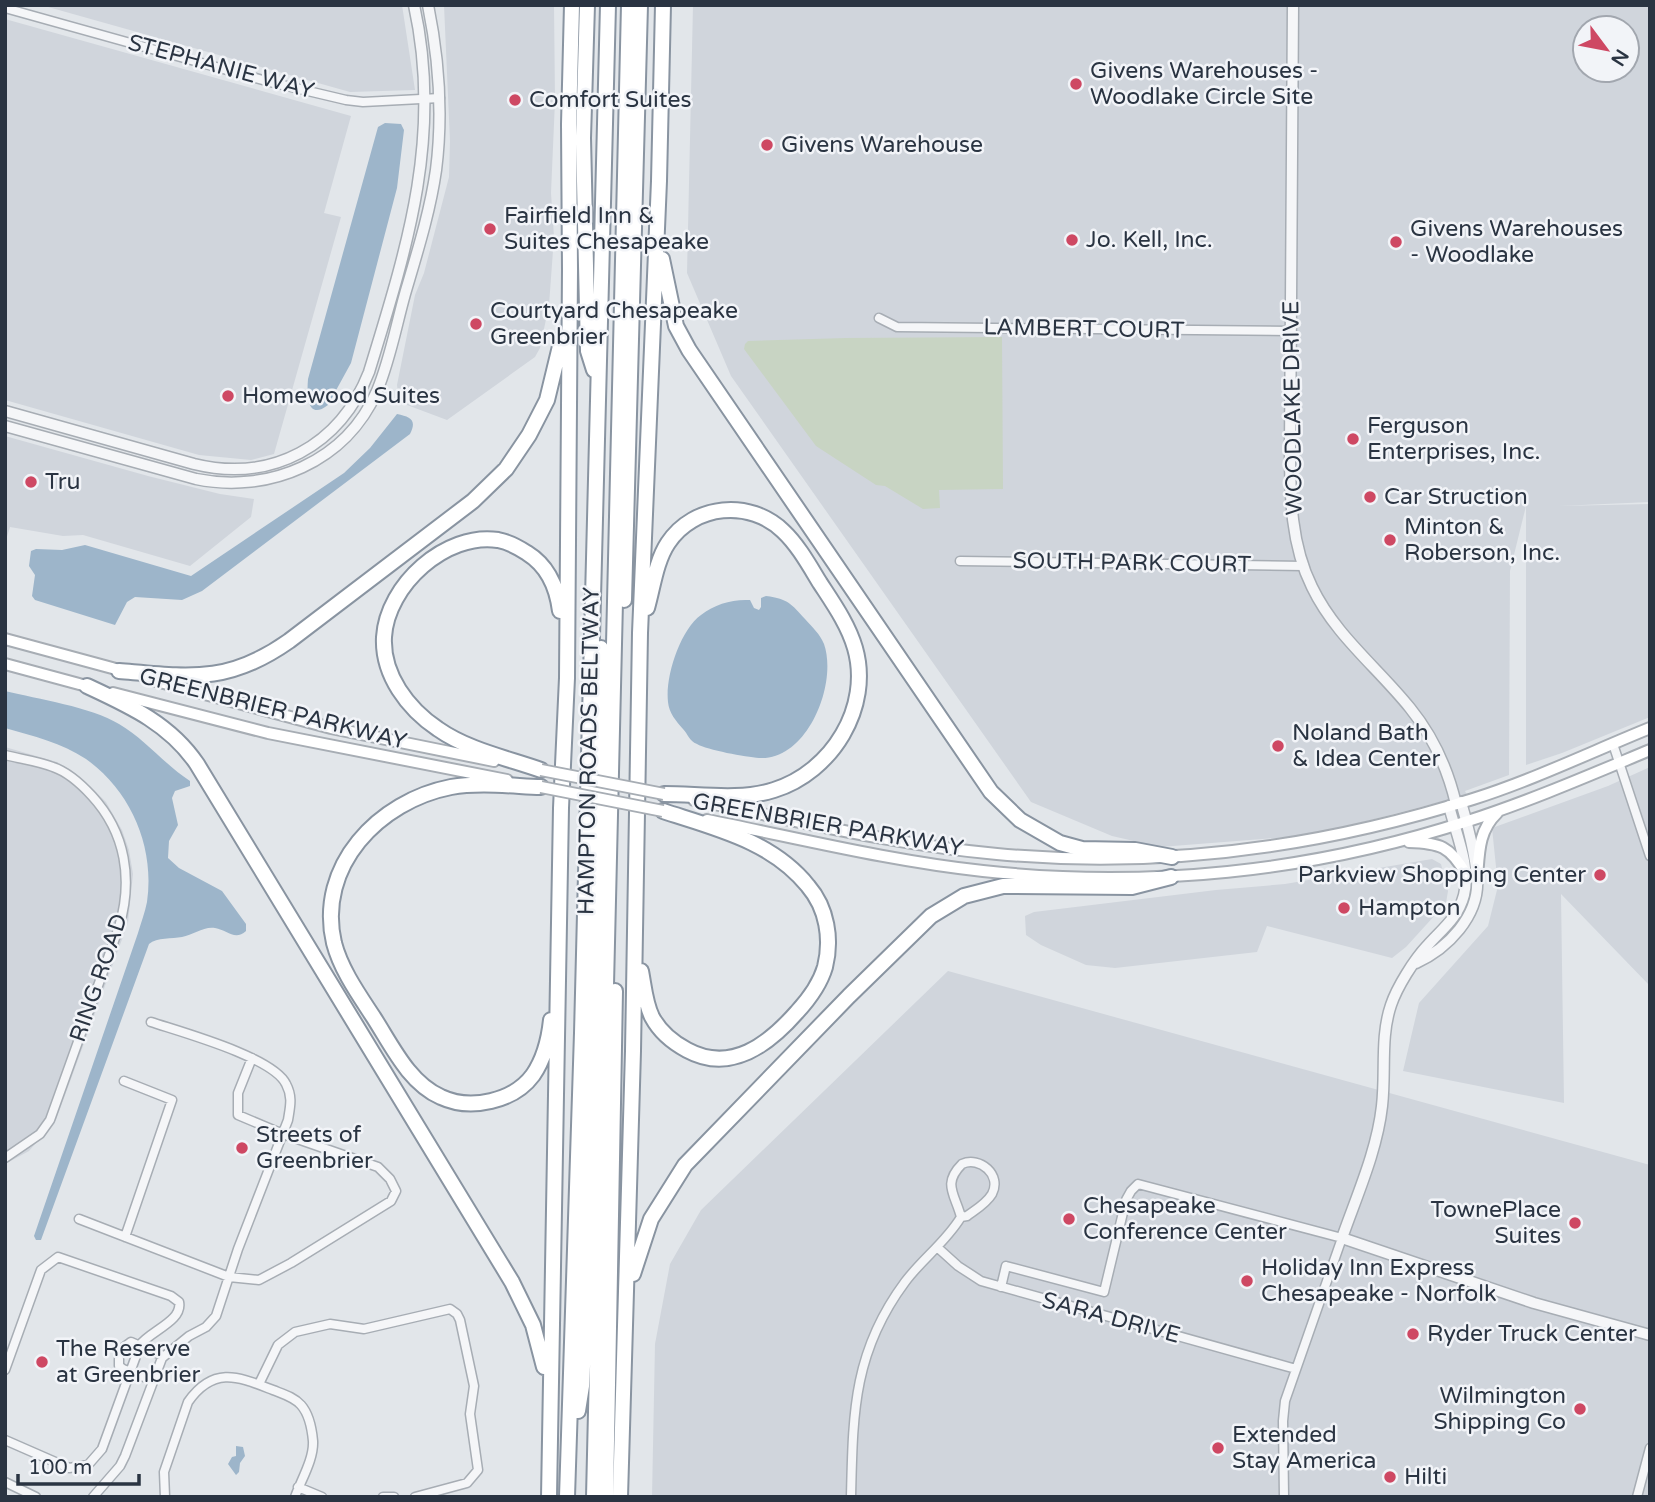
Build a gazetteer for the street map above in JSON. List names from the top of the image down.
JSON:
{
  "streets": {
    "highway": ["HAMPTON ROADS BELTWAY"],
    "main road": ["GREENBRIER PARKWAY"],
    "street": [
      "STEPHANIE WAY",
      "LAMBERT COURT",
      "WOODLAKE DRIVE",
      "SOUTH PARK COURT",
      "RING ROAD",
      "SARA DRIVE"
    ]
  },
  "crossings": [
    ["LAMBERT COURT", "WOODLAKE DRIVE"],
    ["WOODLAKE DRIVE", "SOUTH PARK COURT"],
    ["WOODLAKE DRIVE", "GREENBRIER PARKWAY"]
  ],
  "places": [
    "Givens Warehouses - Woodlake Circle Site",
    "Comfort Suites",
    "Givens Warehouse",
    "Fairfield Inn & Suites Chesapeake",
    "Jo. Kell, Inc.",
    "Givens Warehouses - Woodlake",
    "Courtyard Chesapeake Greenbrier",
    "Homewood Suites",
    "Ferguson Enterprises, Inc.",
    "Tru",
    "Car Struction",
    "Minton & Roberson, Inc.",
    "Noland Bath & Idea Center",
    "Parkview Shopping Center",
    "Hampton",
    "Streets of Greenbrier",
    "Chesapeake Conference Center",
    "TownePlace Suites",
    "Holiday Inn Express Chesapeake - Norfolk",
    "Ryder Truck Center",
    "The Reserve at Greenbrier",
    "Wilmington Shipping Co",
    "Extended Stay America",
    "Hilti"
  ],
  "scale_bar": "100 m",
  "north": "bottom right"
}
